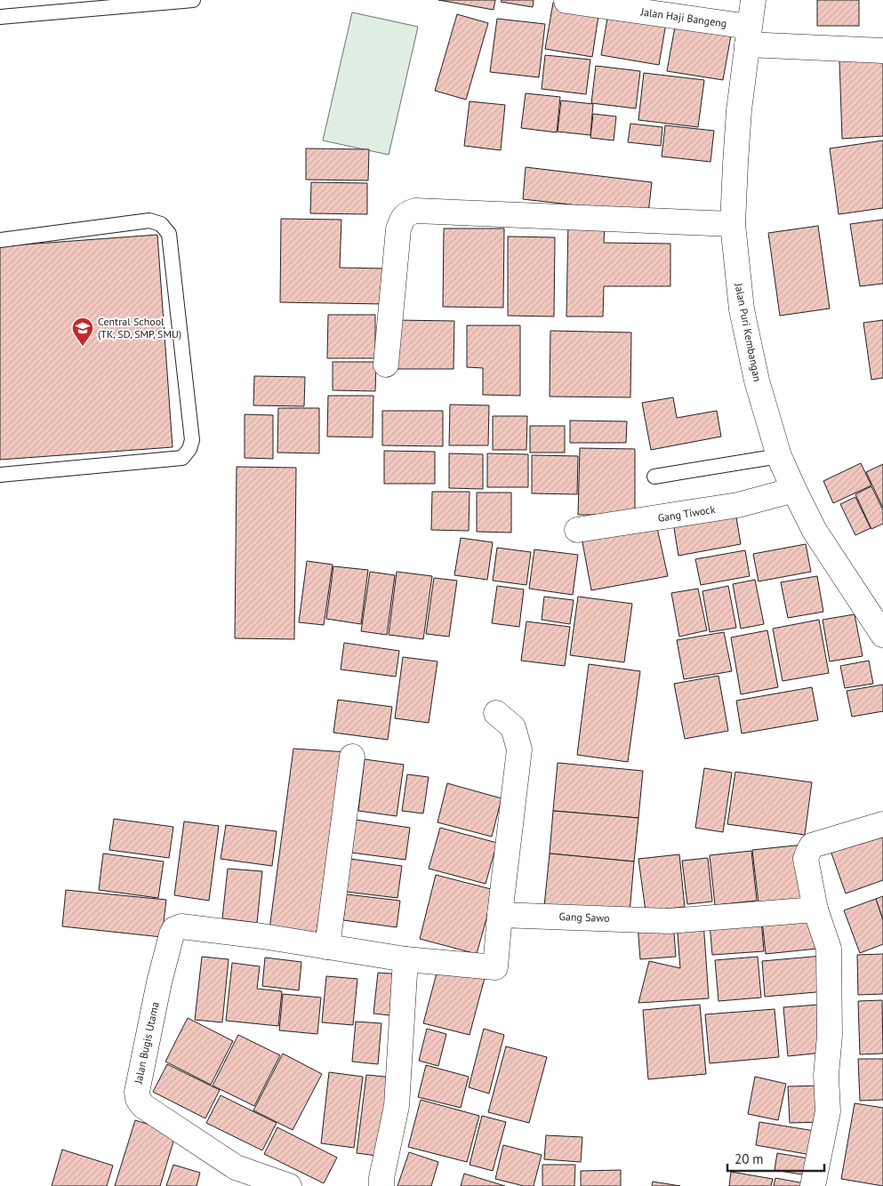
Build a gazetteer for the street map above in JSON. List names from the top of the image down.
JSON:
{
  "streets": {
    "street": [
      "Jalan Haji Bangeng",
      "Jalan Puri Kembangan",
      "Gang Tiwock",
      "Gang Sawo",
      "Jalan Bugis Utama"
    ]
  },
  "crossings": [
    ["Jalan Haji Bangeng", "Jalan Puri Kembangan"],
    ["Jalan Puri Kembangan", "Gang Tiwock"]
  ],
  "places": {
    "school or university": ["Central School (TK, SD, SMP, SMU)"]
  },
  "scale_bar": "20 m"
}
